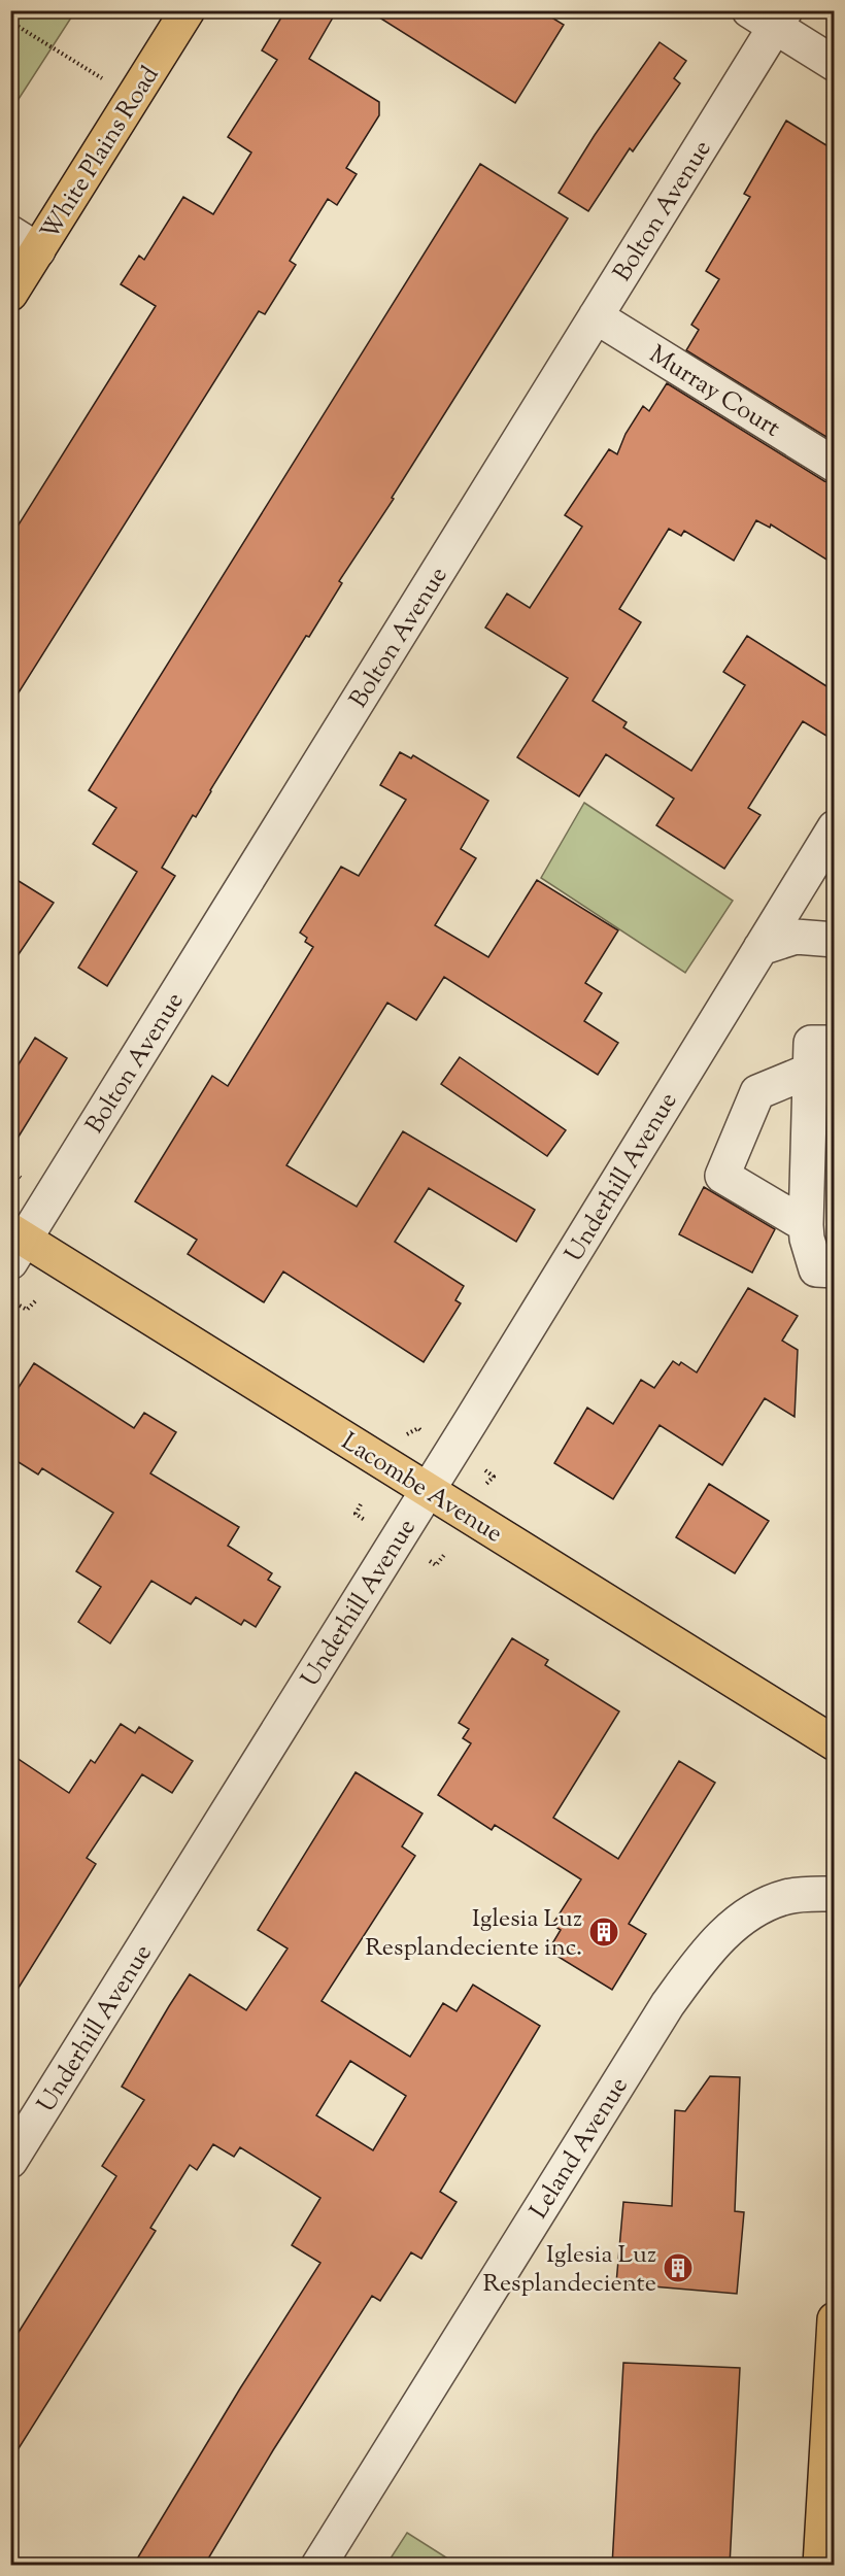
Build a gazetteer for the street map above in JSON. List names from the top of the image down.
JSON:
{
  "streets": {
    "main road": ["White Plains Road", "Lacombe Avenue"],
    "street": [
      "Bolton Avenue",
      "Murray Court",
      "Underhill Avenue",
      "Leland Avenue"
    ]
  },
  "crossings": [
    ["Bolton Avenue", "Murray Court"],
    ["Bolton Avenue", "Lacombe Avenue"],
    ["Underhill Avenue", "Lacombe Avenue"]
  ],
  "places": {
    "building": ["Iglesia Luz Resplandeciente inc.", "Iglesia Luz Resplandeciente"]
  }
}
